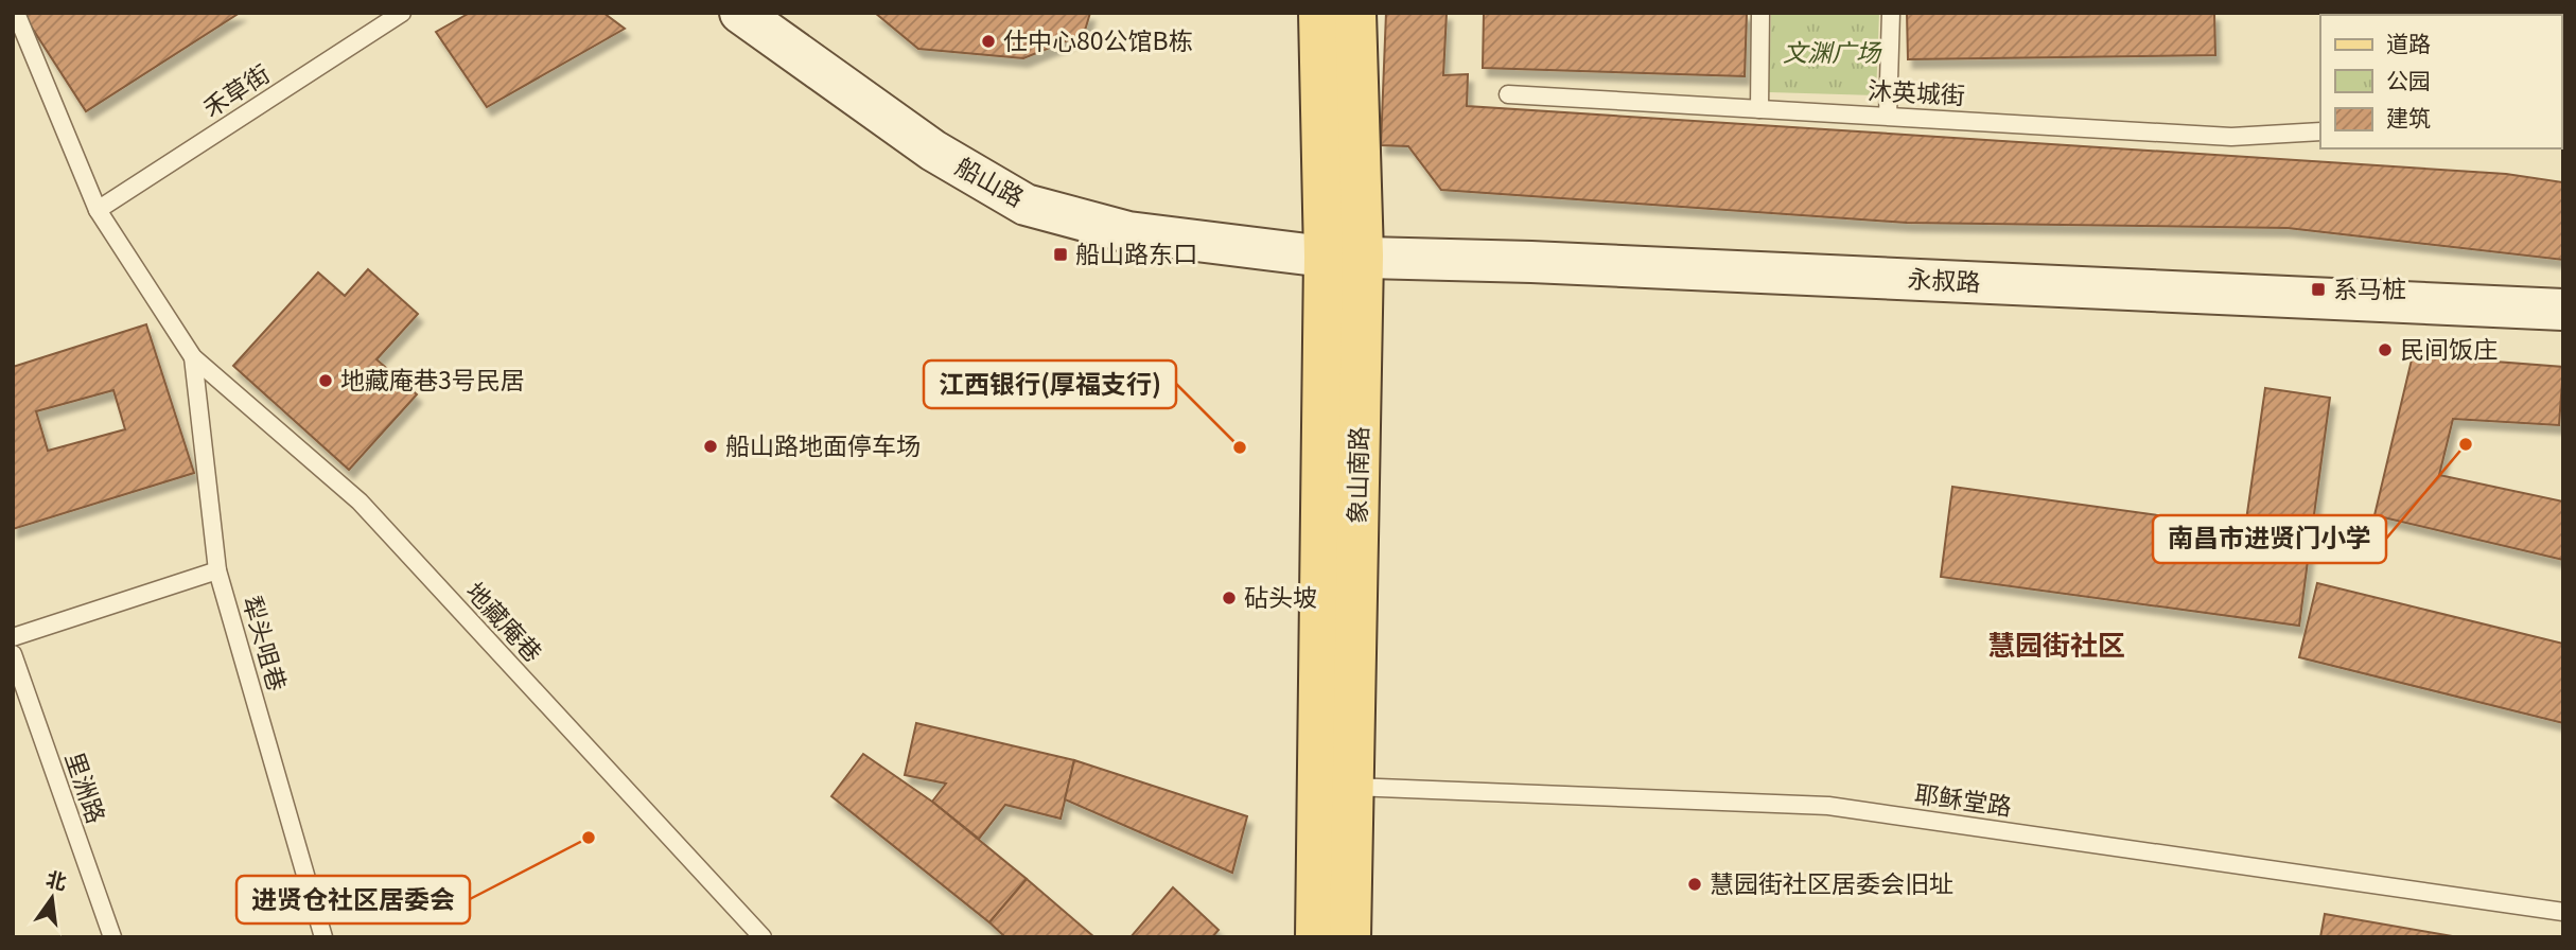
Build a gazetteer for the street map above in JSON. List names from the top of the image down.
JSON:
{
  "streets": {
    "main road": ["象山南路"],
    "street": ["船山路", "永叔路"],
    "lane": [
      "禾草街",
      "沐英城街",
      "地藏庵巷",
      "犁头咀巷",
      "里洲路",
      "耶稣堂路"
    ]
  },
  "crossings": [
    ["船山路", "永叔路"],
    ["船山路", "象山南路"],
    ["永叔路", "象山南路"],
    ["象山南路", "耶稣堂路"],
    ["地藏庵巷", "犁头咀巷"]
  ],
  "districts": ["慧园街社区"],
  "parks": ["文渊广场"],
  "places": {
    "other": [
      "仕中心80公馆B栋",
      "民间饭庄",
      "地藏庵巷3号民居",
      "南昌市进贤门小学",
      "船山路地面停车场",
      "江西银行(厚福支行)",
      "砧头坡",
      "进贤仓社区居委会",
      "慧园街社区居委会旧址"
    ],
    "transit": ["船山路东口", "系马桩"]
  },
  "legend": ["道路", "公园", "建筑"],
  "north": "top"
}
